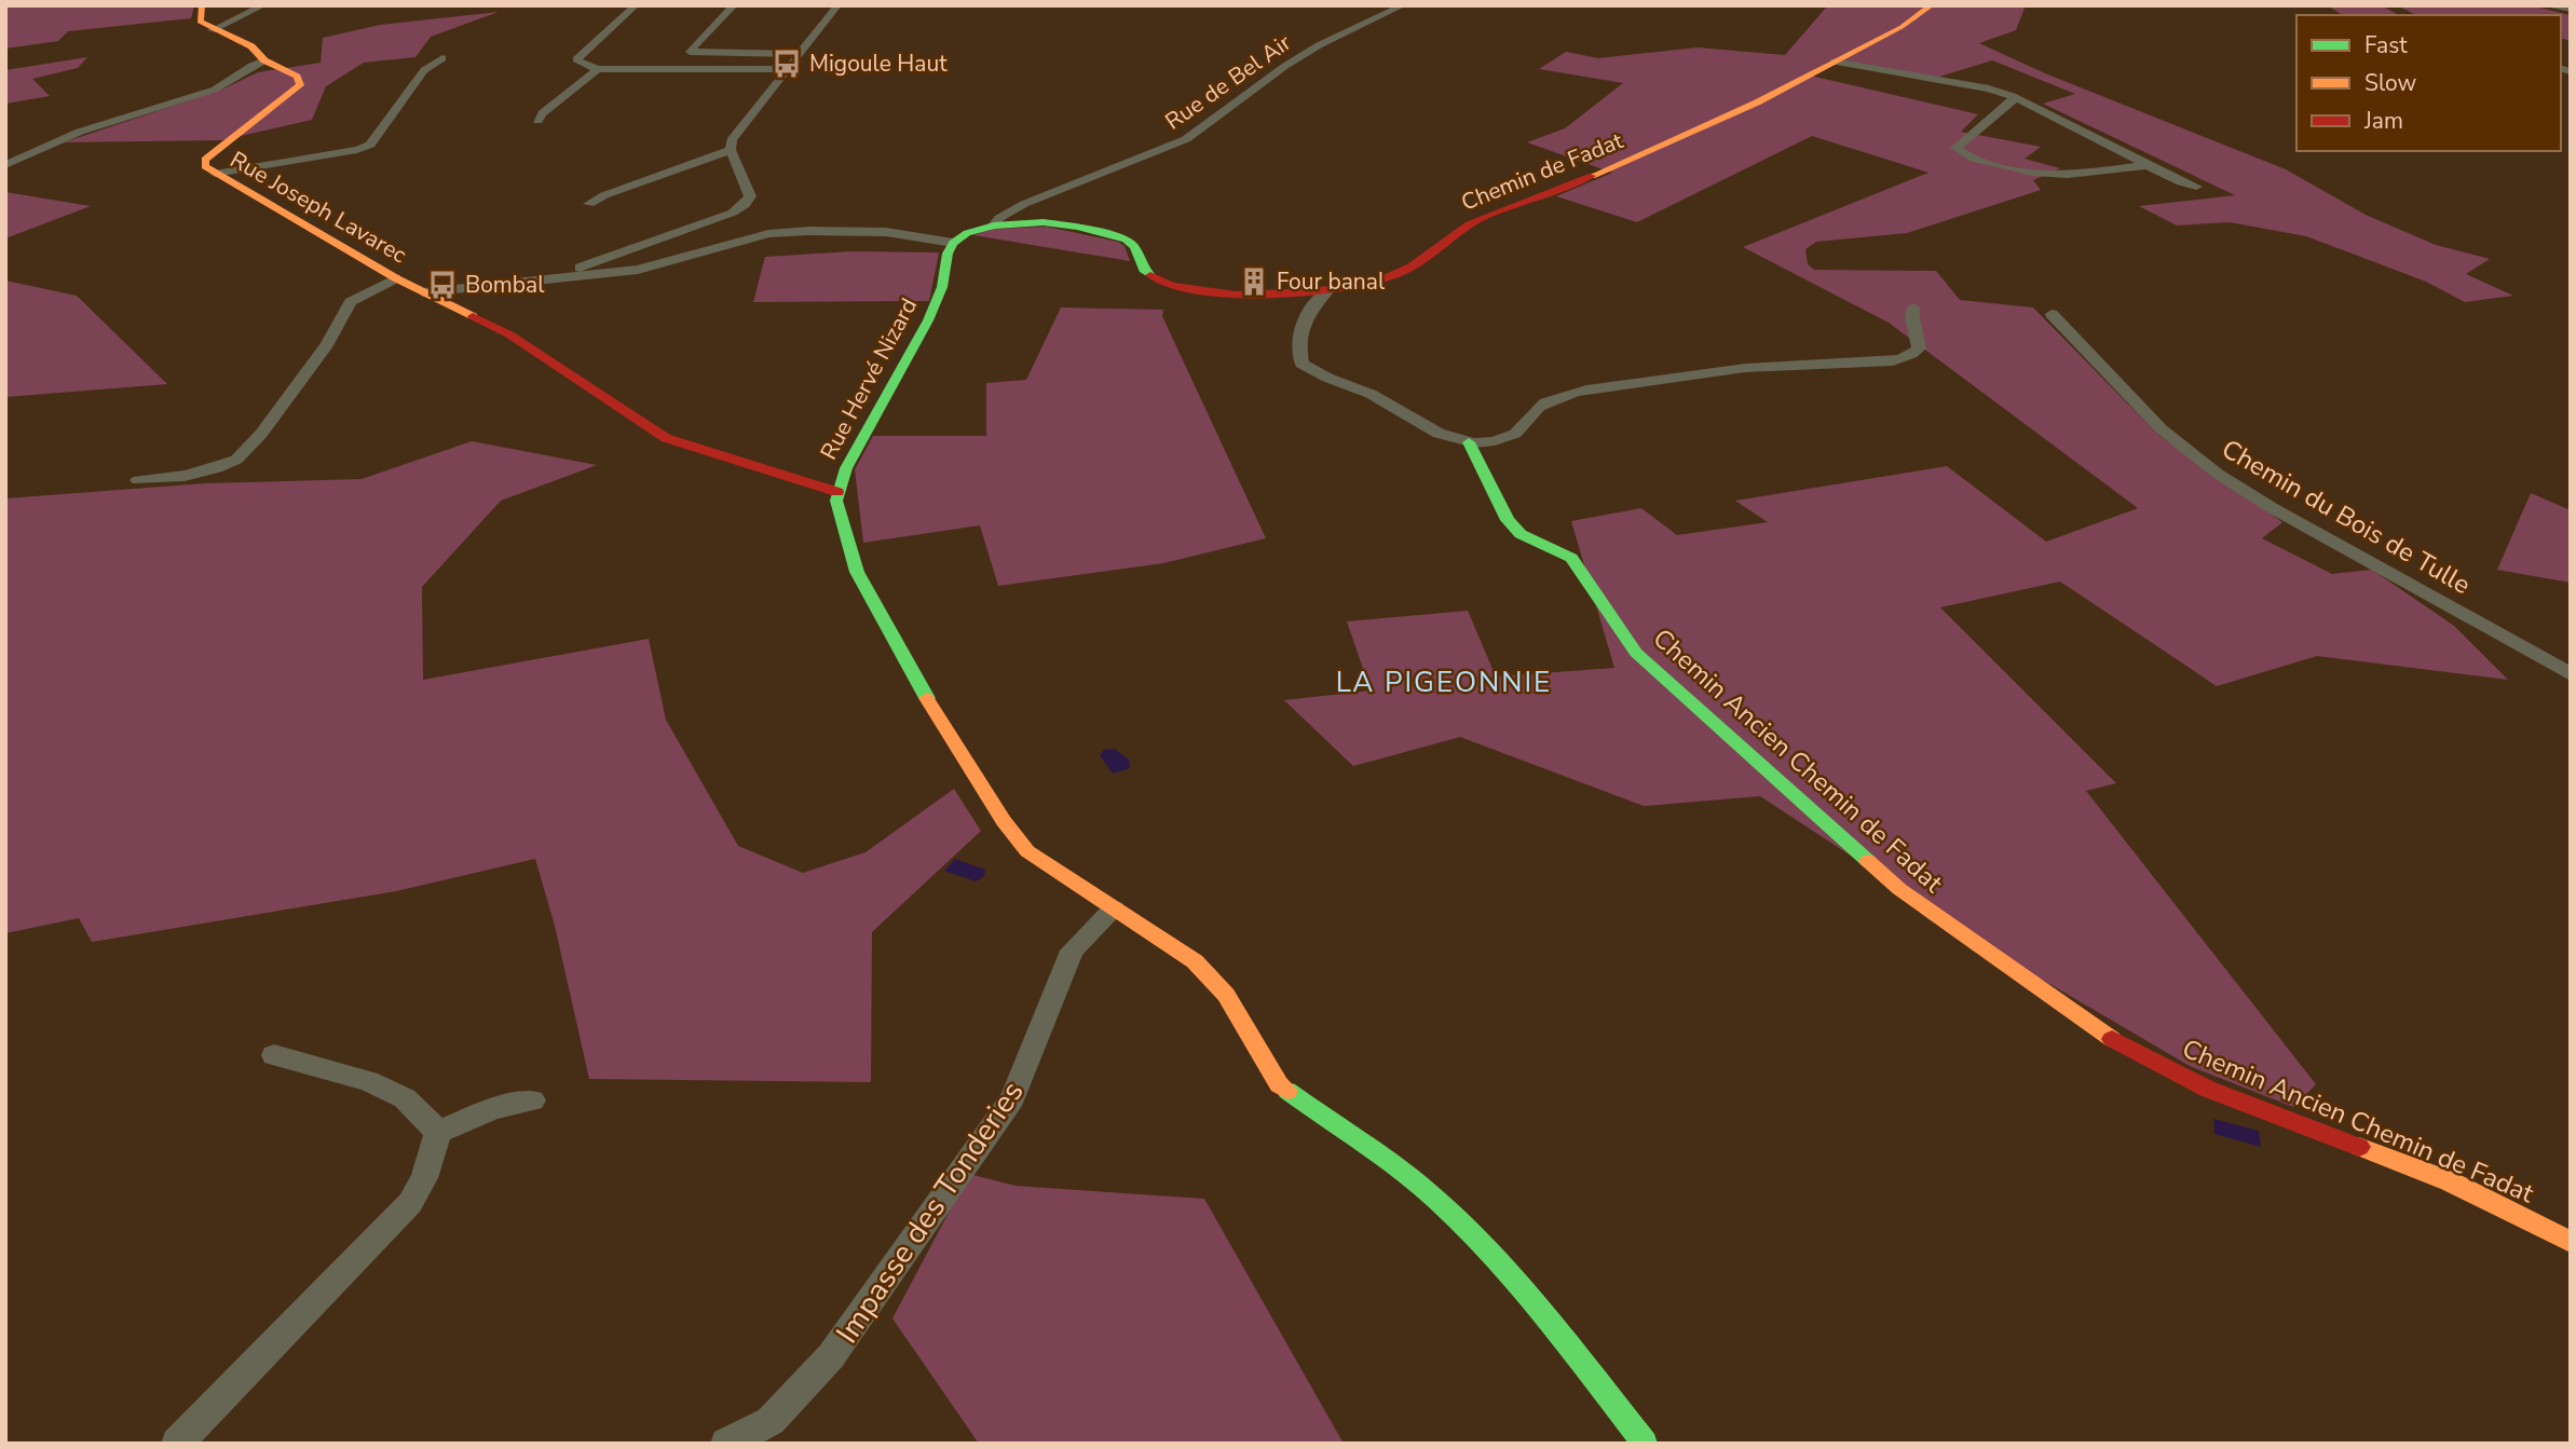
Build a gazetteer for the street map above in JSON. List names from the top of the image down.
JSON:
{
  "streets": {
    "street": [
      "Rue de Bel Air",
      "Chemin de Fadat",
      "Rue Joseph Lavarec",
      "Rue Hervé Nizard",
      "Chemin du Bois de Tulle",
      "Chemin Ancien Chemin de Fadat",
      "Impasse des Tonderies"
    ]
  },
  "crossings": [
    ["Rue de Bel Air", "Chemin de Fadat"],
    ["Chemin de Fadat", "Rue Hervé Nizard"],
    ["Rue Joseph Lavarec", "Rue Hervé Nizard"]
  ],
  "districts": ["LA PIGEONNIE"],
  "places": {
    "bus stop": ["Migoule Haut", "Bombal"],
    "building": ["Four banal"]
  },
  "legend": ["Fast", "Slow", "Jam"]
}
